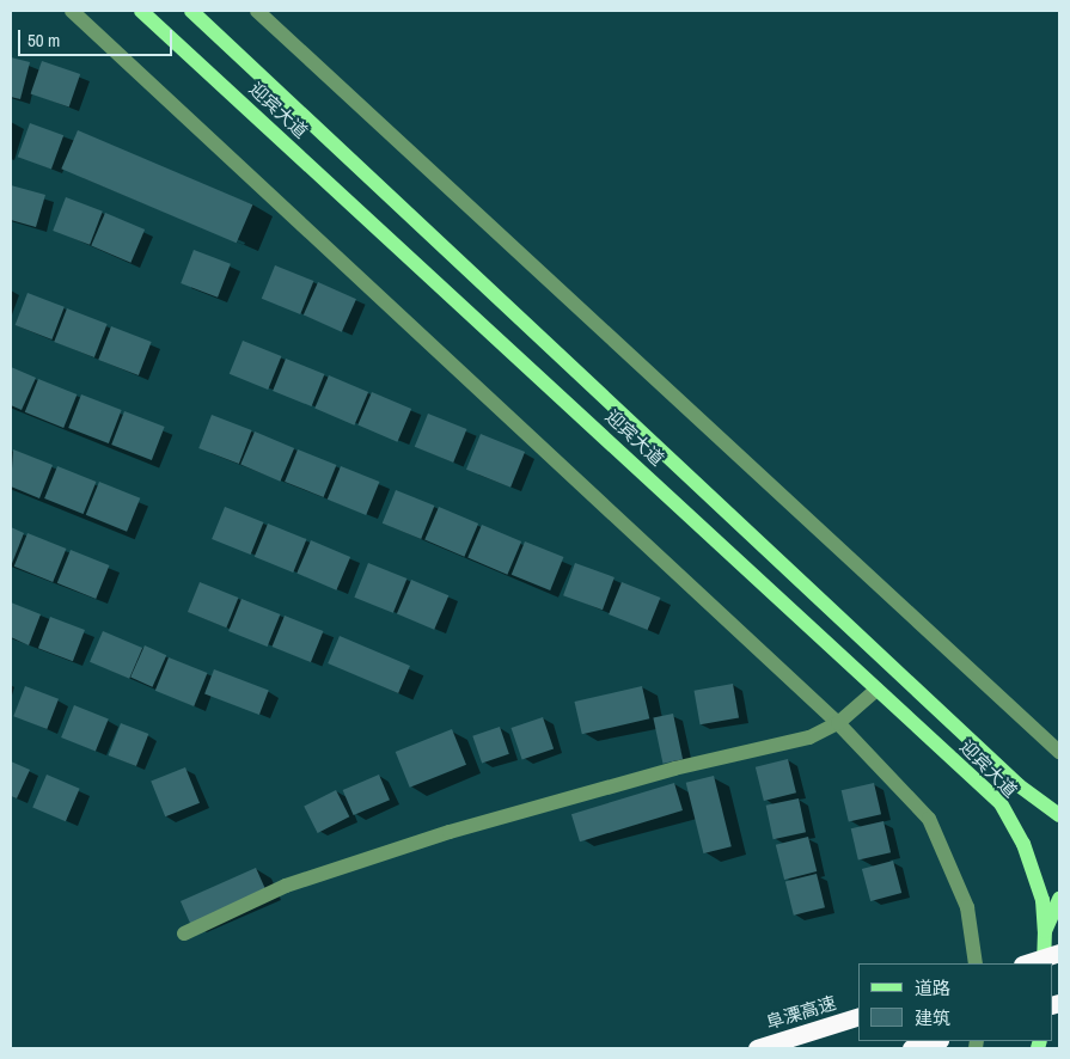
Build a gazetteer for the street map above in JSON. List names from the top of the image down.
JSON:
{
  "streets": {
    "highway": ["阜溧高速"],
    "main road": ["迎宾大道"]
  },
  "legend": ["道路", "建筑"],
  "scale_bar": "50 m"
}
